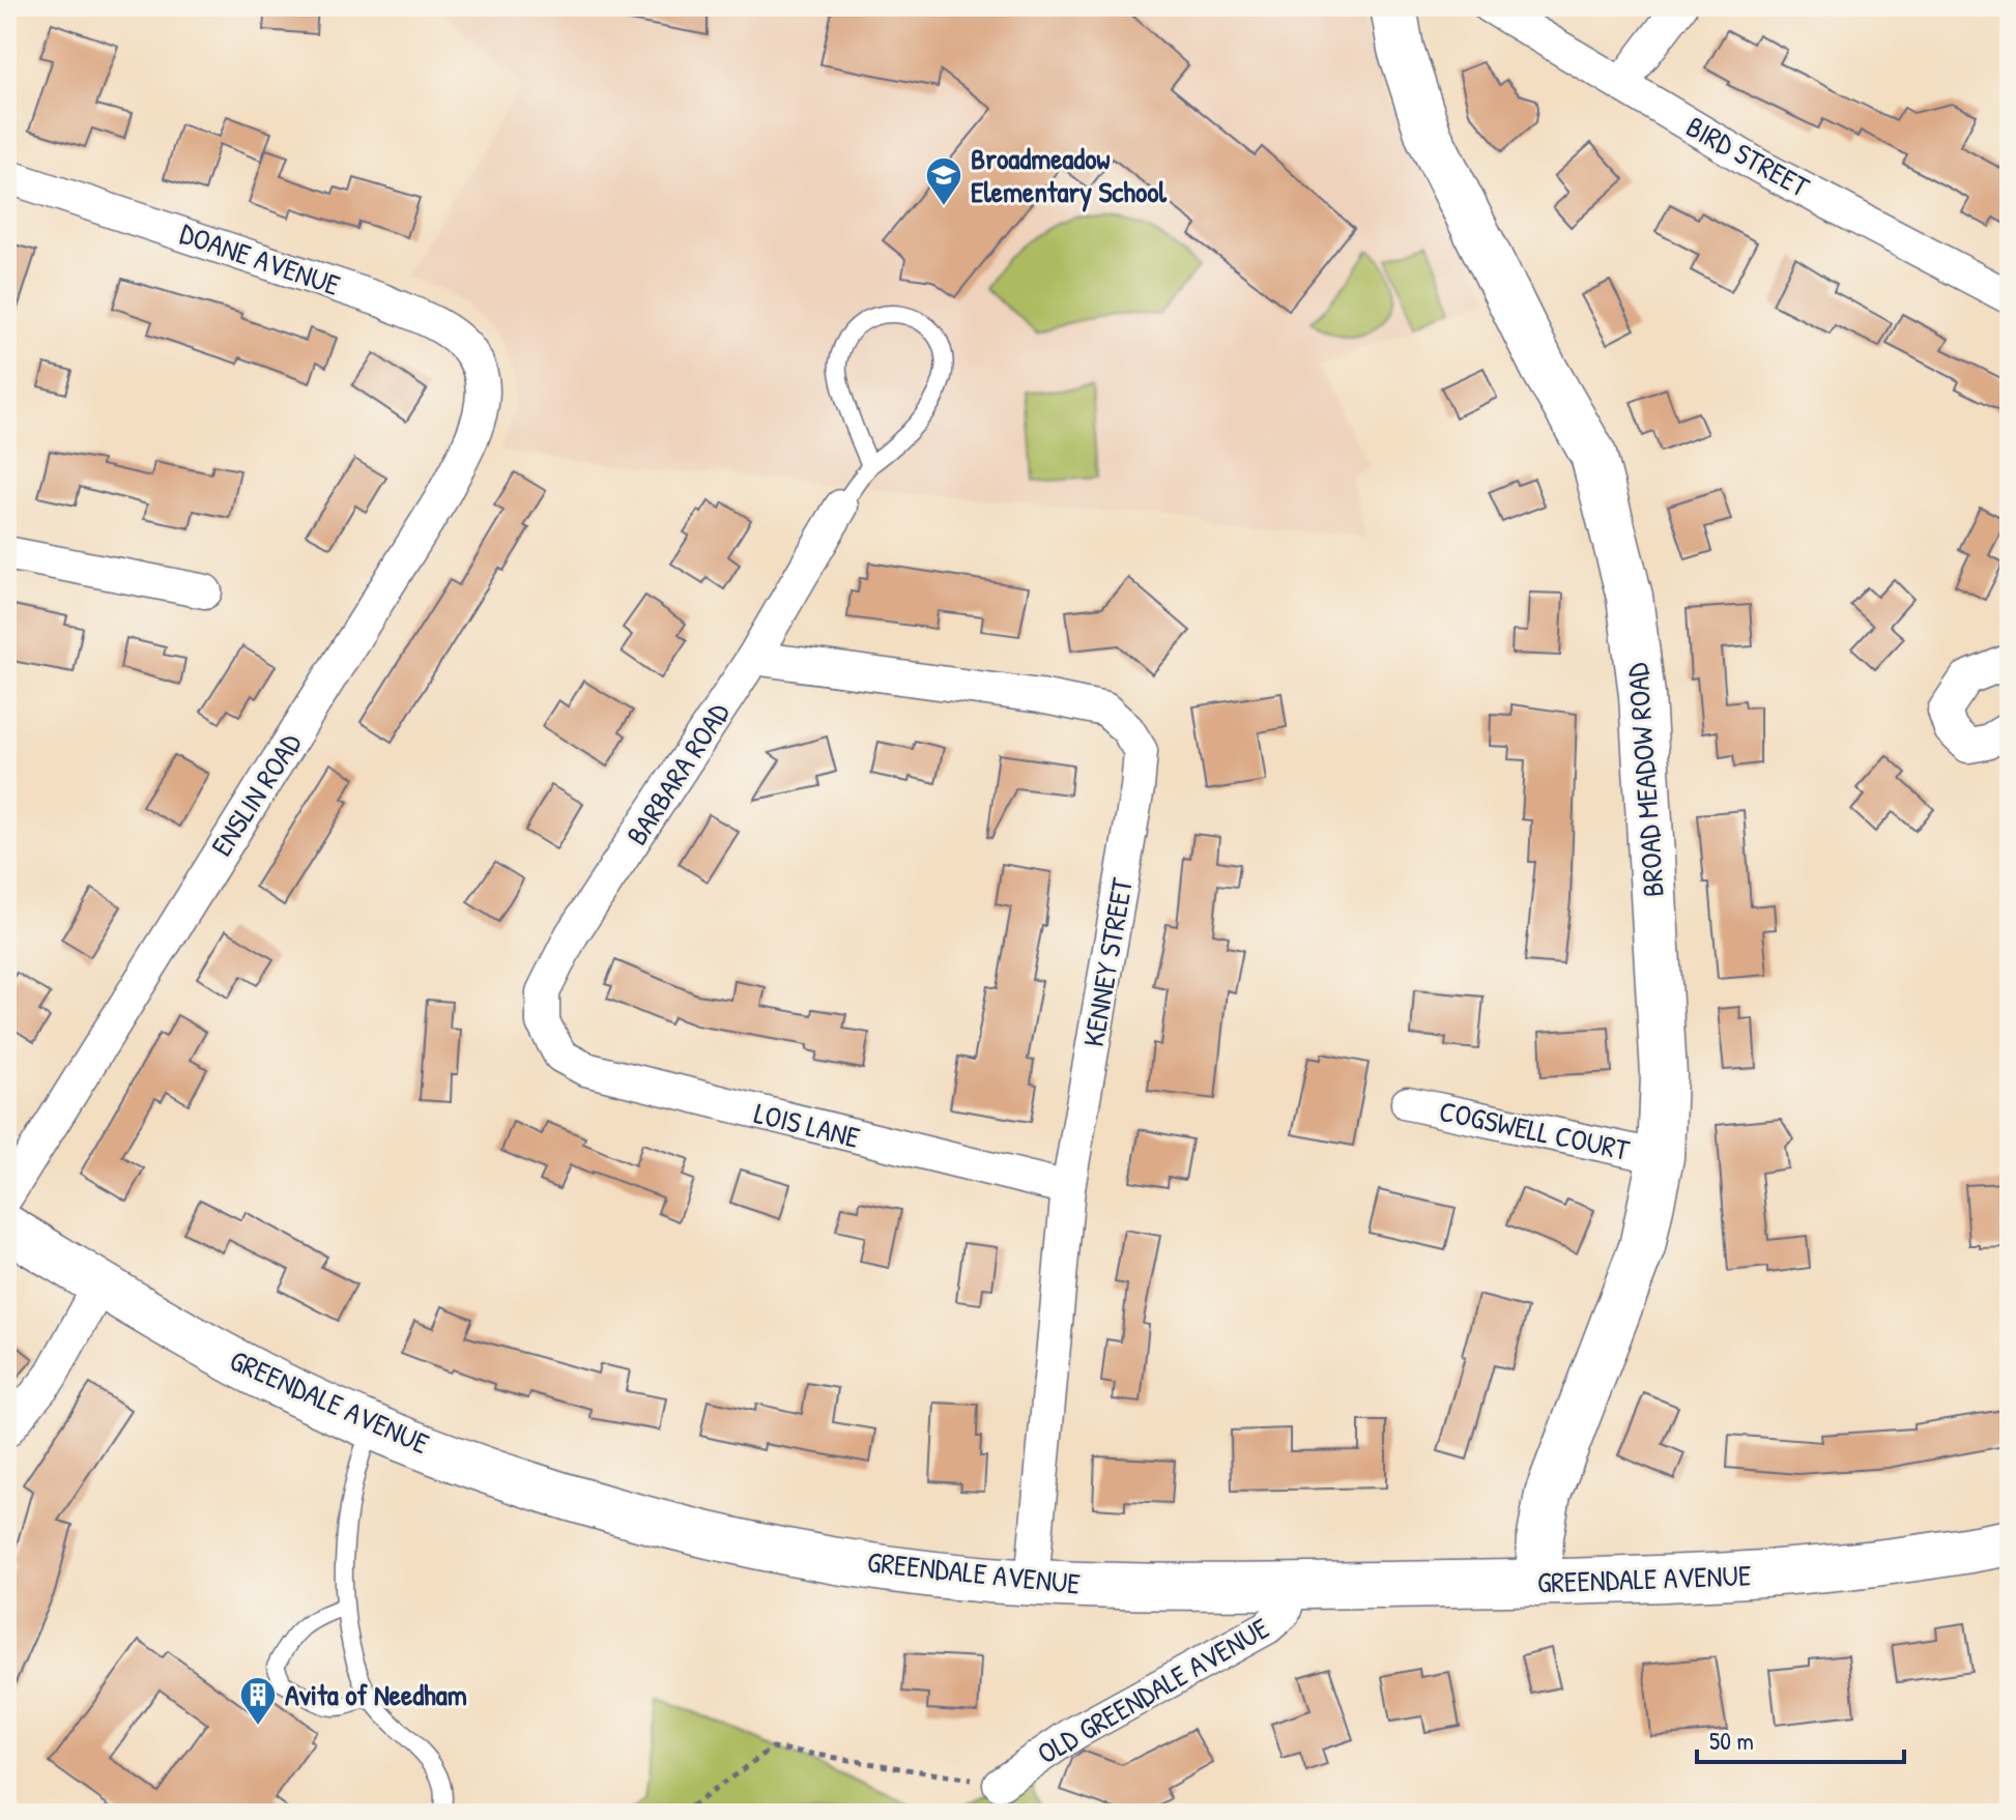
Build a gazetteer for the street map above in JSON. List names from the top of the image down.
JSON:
{
  "streets": {
    "main road": ["BROAD MEADOW ROAD", "GREENDALE AVENUE"],
    "street": [
      "BIRD STREET",
      "DOANE AVENUE",
      "BARBARA ROAD",
      "ENSLIN ROAD",
      "KENNEY STREET",
      "LOIS LANE",
      "COGSWELL COURT",
      "OLD GREENDALE AVENUE"
    ]
  },
  "crossings": [
    ["DOANE AVENUE", "ENSLIN ROAD"],
    ["BARBARA ROAD", "KENNEY STREET"],
    ["BARBARA ROAD", "LOIS LANE"],
    ["BROAD MEADOW ROAD", "COGSWELL COURT"],
    ["BROAD MEADOW ROAD", "GREENDALE AVENUE"],
    ["KENNEY STREET", "LOIS LANE"],
    ["KENNEY STREET", "GREENDALE AVENUE"],
    ["GREENDALE AVENUE", "OLD GREENDALE AVENUE"]
  ],
  "places": {
    "school or university": ["Broadmeadow Elementary School"],
    "building": ["Avita of Needham"]
  },
  "scale_bar": "50 m"
}
